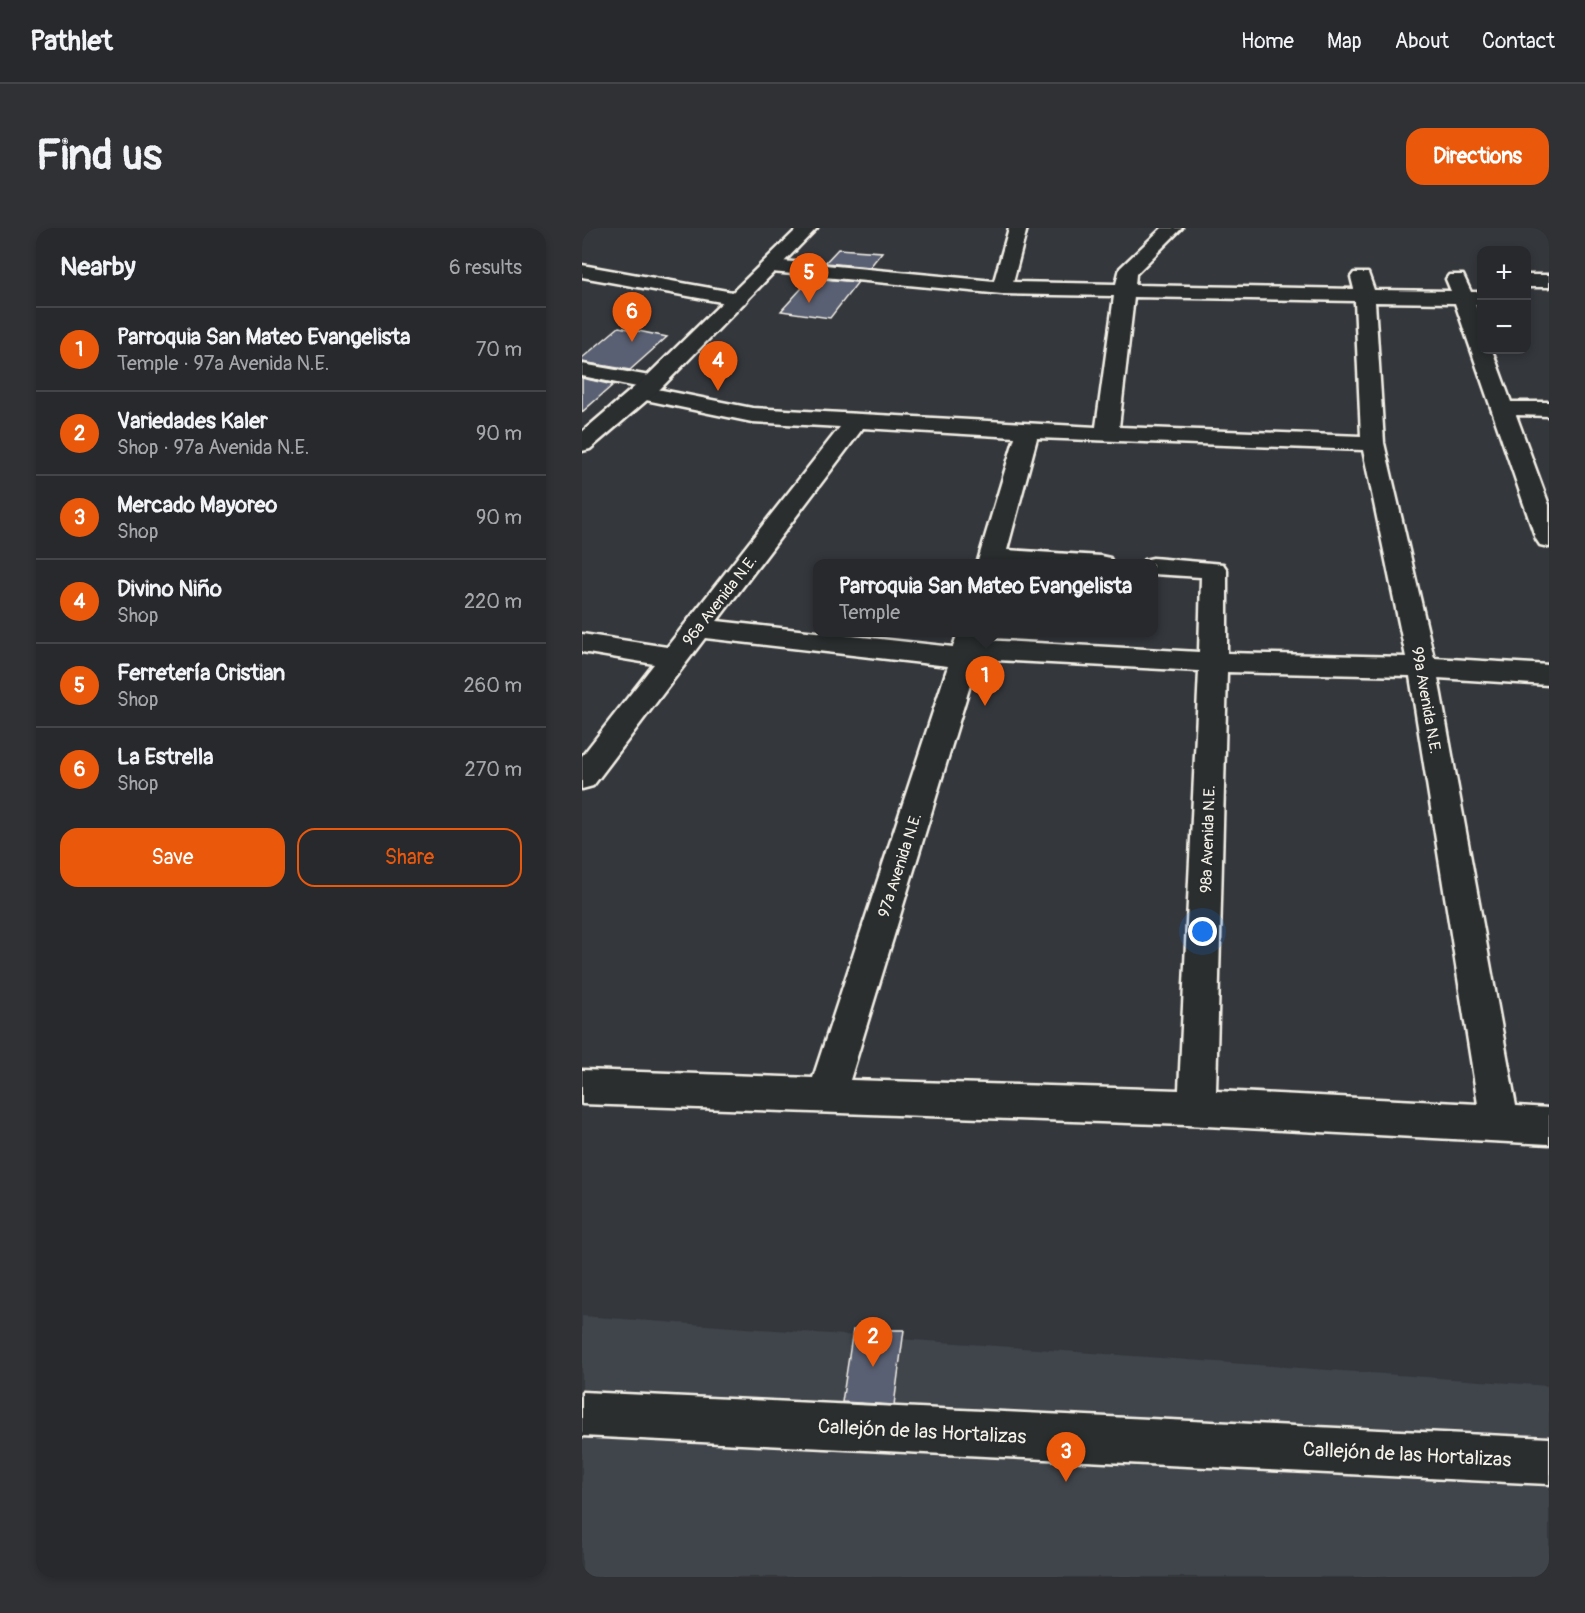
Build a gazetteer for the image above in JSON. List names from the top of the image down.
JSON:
{
  "streets": {
    "street": [
      "96a Avenida N.E.",
      "99a Avenida N.E.",
      "98a Avenida N.E.",
      "97a Avenida N.E.",
      "Callejón de las Hortalizas"
    ]
  },
  "page": {
    "header": "Pathlet",
    "nav": [
      "Home",
      "Map",
      "About",
      "Contact"
    ],
    "buttons": [
      "Directions",
      ["Save", "Share"]
    ],
    "title": "Find us",
    "heading": ["Nearby", "6 results"],
    "map_buttons": ["+", "−"],
    "pins": [
      "5",
      "6",
      "4",
      "1",
      "2",
      "3"
    ],
    "list": [
      {
        "mark": "1",
        "name": "Parroquia San Mateo Evangelista",
        "note": "Temple · 97a Avenida N.E.",
        "value": "70 m"
      },
      {
        "mark": "2",
        "name": "Variedades Kaler",
        "note": "Shop · 97a Avenida N.E.",
        "value": "90 m"
      },
      {
        "mark": "3",
        "name": "Mercado Mayoreo",
        "note": "Shop",
        "value": "90 m"
      },
      {
        "mark": "4",
        "name": "Divino Niño",
        "note": "Shop",
        "value": "220 m"
      },
      {
        "mark": "5",
        "name": "Ferretería Cristian",
        "note": "Shop",
        "value": "260 m"
      },
      {
        "mark": "6",
        "name": "La Estrella",
        "note": "Shop",
        "value": "270 m"
      }
    ],
    "popup": ["Parroquia San Mateo Evangelista", "Temple"]
  }
}
